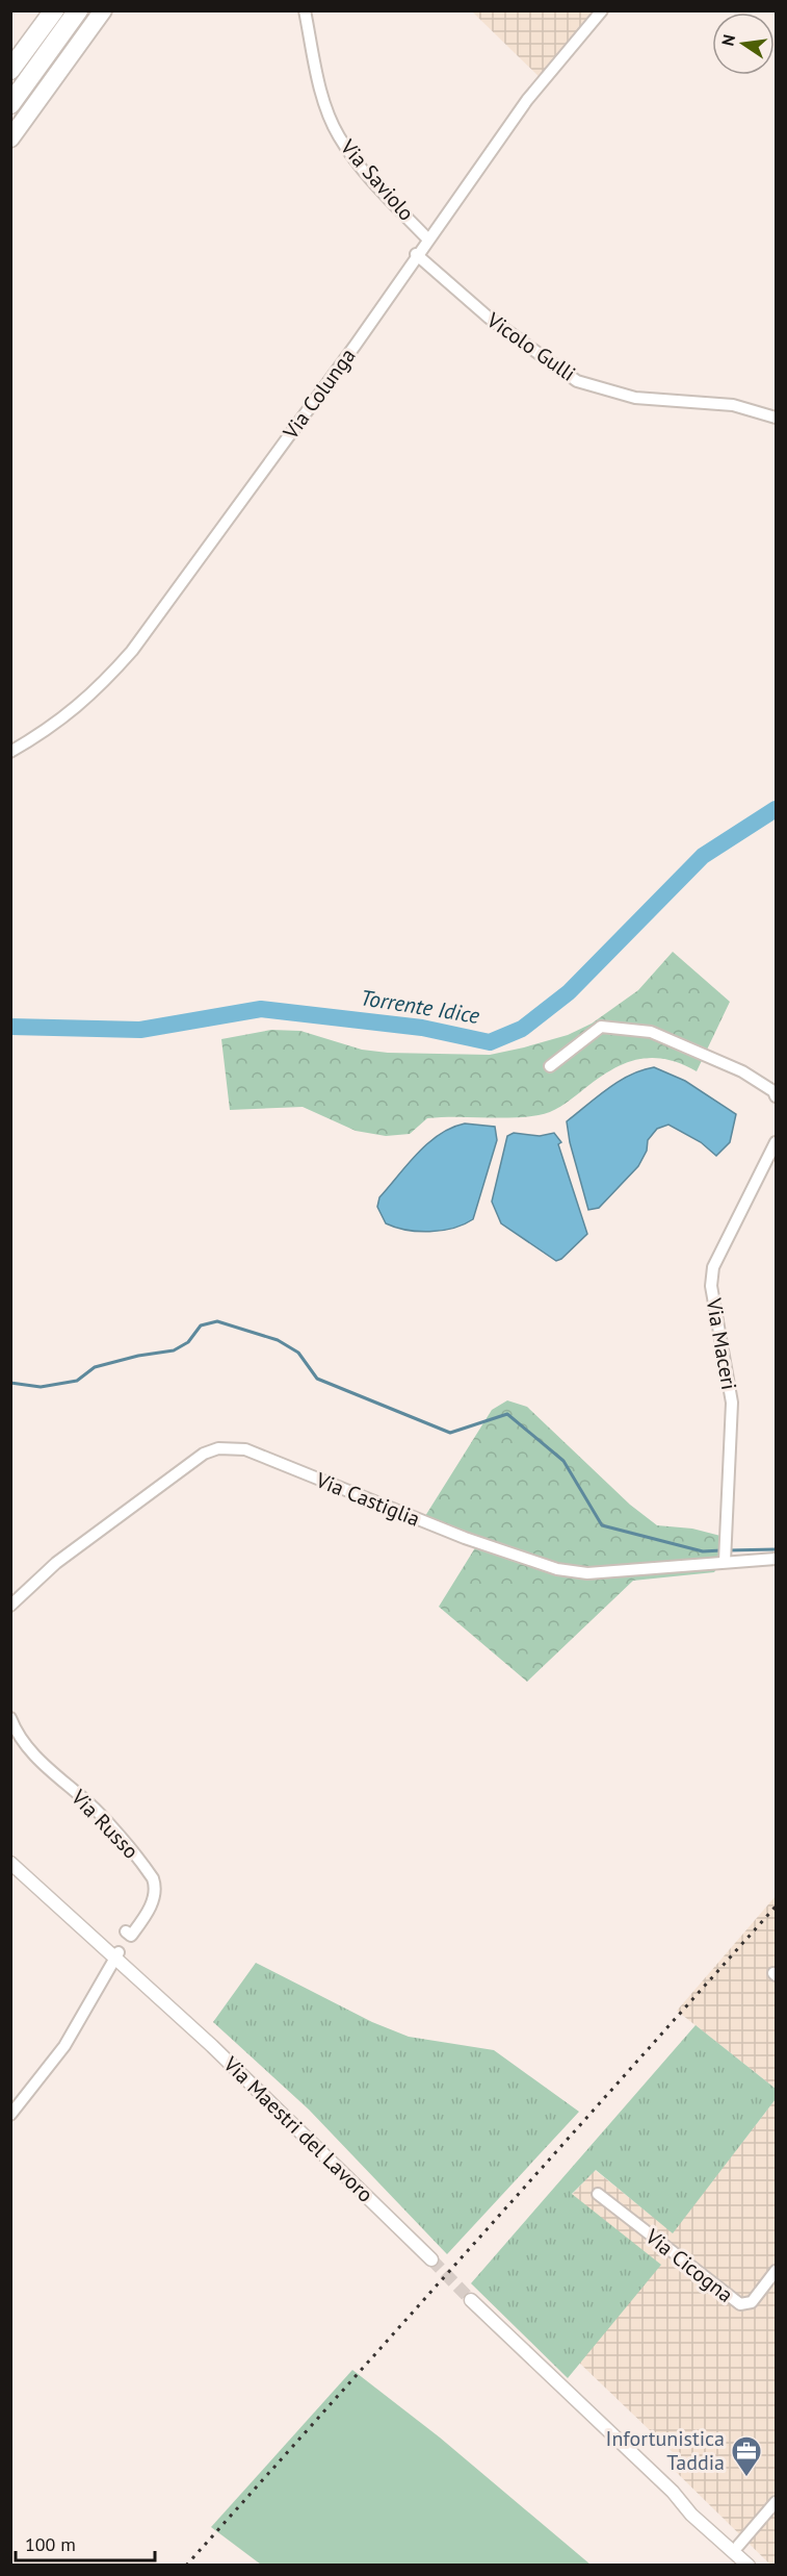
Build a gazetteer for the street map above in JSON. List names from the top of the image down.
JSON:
{
  "streets": {
    "street": [
      "Via Saviolo",
      "Vicolo Gulli",
      "Via Colunga",
      "Via Maceri",
      "Via Castiglia",
      "Via Russo",
      "Via Maestri del Lavoro",
      "Via Cicogna"
    ]
  },
  "crossings": [
    ["Via Saviolo", "Via Colunga"],
    ["Vicolo Gulli", "Via Colunga"],
    ["Via Maceri", "Via Castiglia"]
  ],
  "water": ["Torrente Idice"],
  "places": {
    "office": ["Infortunistica Taddia"]
  },
  "scale_bar": "100 m",
  "north": "left"
}
